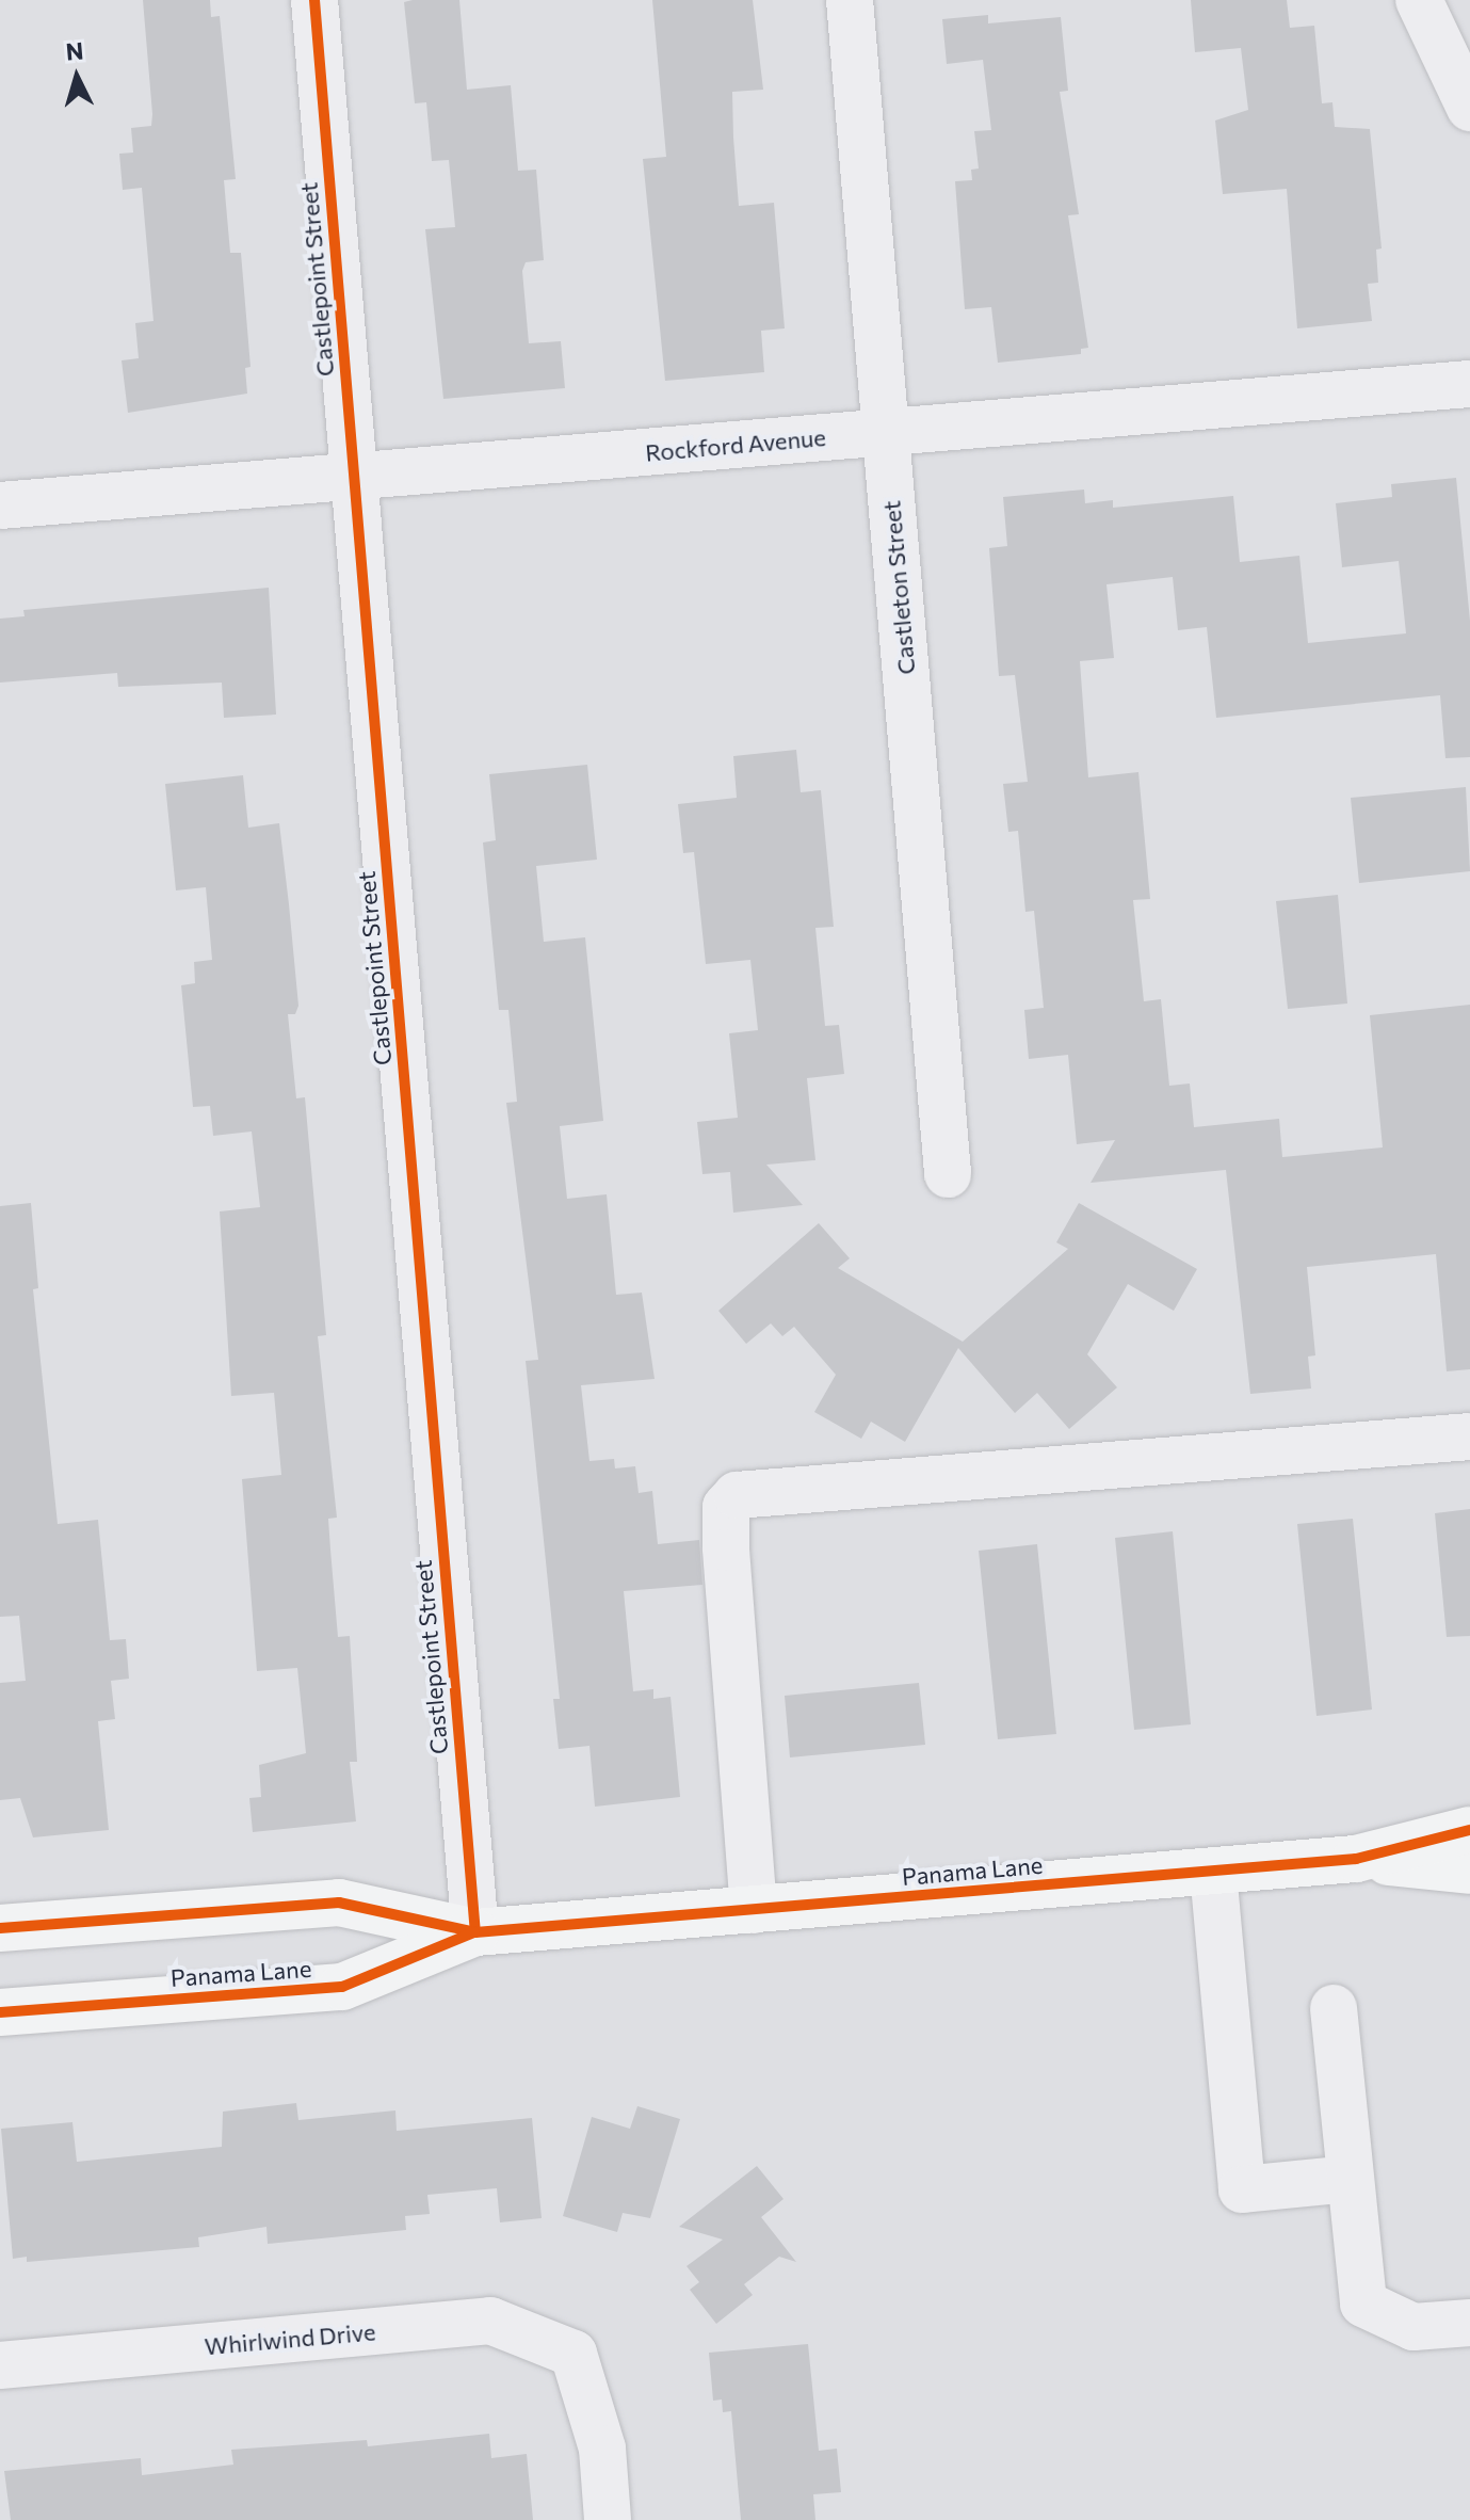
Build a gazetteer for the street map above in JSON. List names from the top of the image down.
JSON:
{
  "streets": {
    "main road": ["Panama Lane"],
    "street": [
      "Castlepoint Street",
      "Rockford Avenue",
      "Castleton Street",
      "Whirlwind Drive"
    ]
  },
  "crossings": [
    ["Castlepoint Street", "Rockford Avenue"],
    ["Castlepoint Street", "Panama Lane"],
    ["Rockford Avenue", "Castleton Street"]
  ],
  "north": "top"
}
